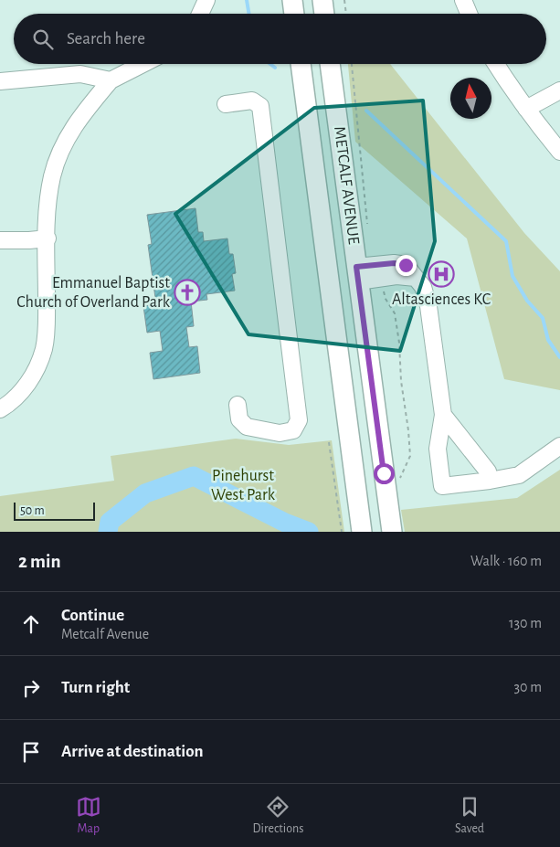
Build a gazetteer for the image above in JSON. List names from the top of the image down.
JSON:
{
  "streets": {
    "main road": ["METCALF AVENUE"]
  },
  "parks": ["Pinehurst West Park"],
  "places": {
    "hospital": ["Altasciences KC"],
    "church": ["Emmanuel Baptist Church of Overland Park"]
  },
  "scale_bar": "50 m",
  "north": "top",
  "page": {
    "search": "Search here",
    "scale": "50 m",
    "heading": ["2 min", "Walk · 160 m"],
    "list": [
      ["Continue", "Metcalf Avenue", "130 m"],
      ["Turn right", "30 m"],
      "Arrive at destination"
    ],
    "nav": ["Map", "Directions", "Saved"]
  }
}
